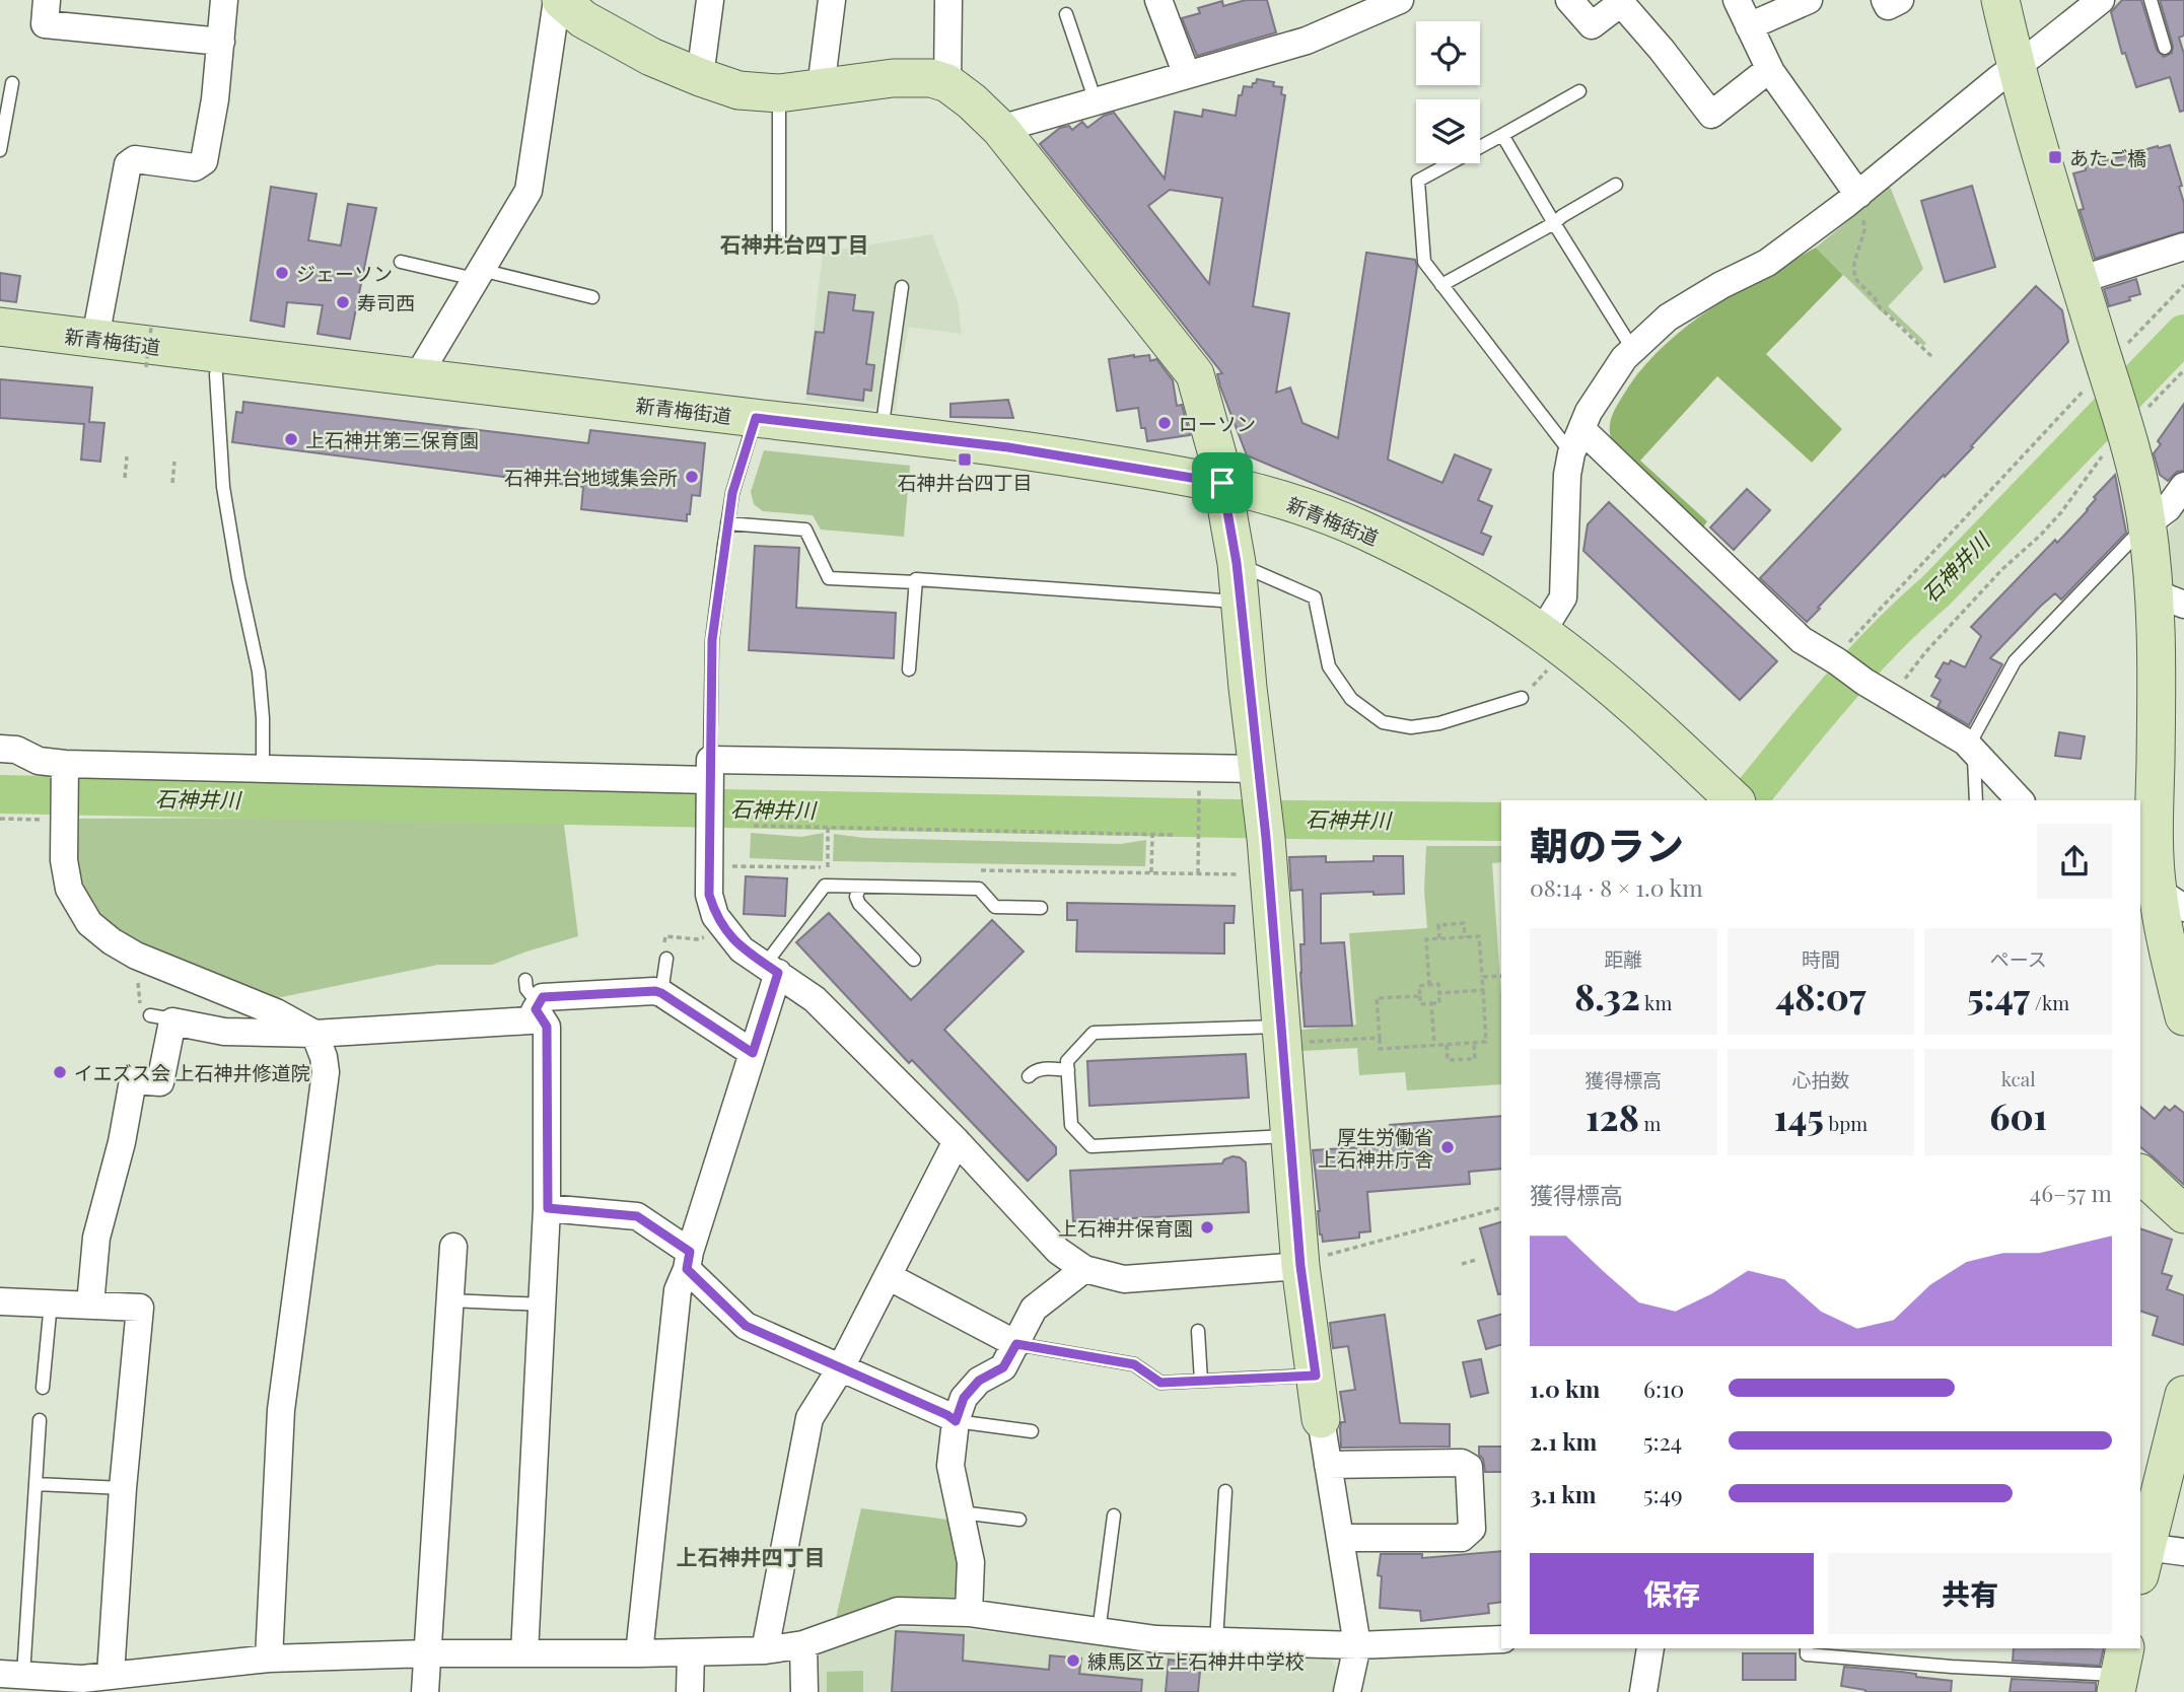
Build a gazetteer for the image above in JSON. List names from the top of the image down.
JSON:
{
  "streets": {
    "street": ["新青梅街道"]
  },
  "districts": ["石神井台四丁目", "上石神井四丁目"],
  "water": ["石神井川"],
  "places": {
    "transit": ["あたご橋", "石神井台四丁目"],
    "other": [
      "ジェーソン",
      "寿司西",
      "ローソン",
      "上石神井第三保育園",
      "石神井台地域集会所",
      "イエズス会 上石神井修道院",
      "厚生労働省 上石神井庁舎",
      "上石神井保育園",
      "練馬区立 上石神井中学校"
    ]
  },
  "page": {
    "heading": ["朝のラン", "08:14 · 8 × 1.0 km"],
    "stats": [
      ["距離", "8.32 km"],
      ["時間", "48:07"],
      ["ペース", "5:47 /km"],
      ["獲得標高", "128 m"],
      ["心拍数", "145 bpm"],
      ["kcal", "601"]
    ],
    "chart": ["獲得標高", "46–57 m"],
    "list": [
      {
        "name": "1.0 km",
        "note": "6:10"
      },
      {
        "name": "2.1 km",
        "note": "5:24"
      },
      {
        "name": "3.1 km",
        "note": "5:49"
      }
    ],
    "buttons": ["保存", "共有"]
  }
}
